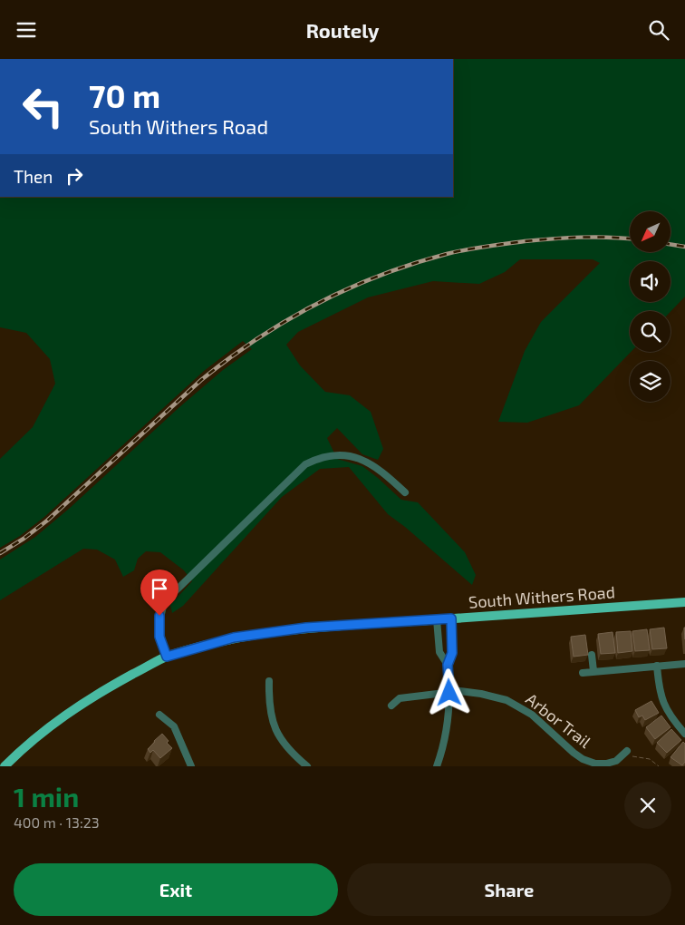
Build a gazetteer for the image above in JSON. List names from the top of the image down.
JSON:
{
  "streets": {
    "main road": ["South Withers Road"],
    "street": ["Arbor Trail"]
  },
  "north": "bottom left",
  "page": {
    "header": "Routely",
    "turn": ["70 m", "South Withers Road"],
    "then": "Then",
    "heading": ["1 min", "400 m · 13:23"],
    "buttons": ["Exit", "Share"]
  }
}
